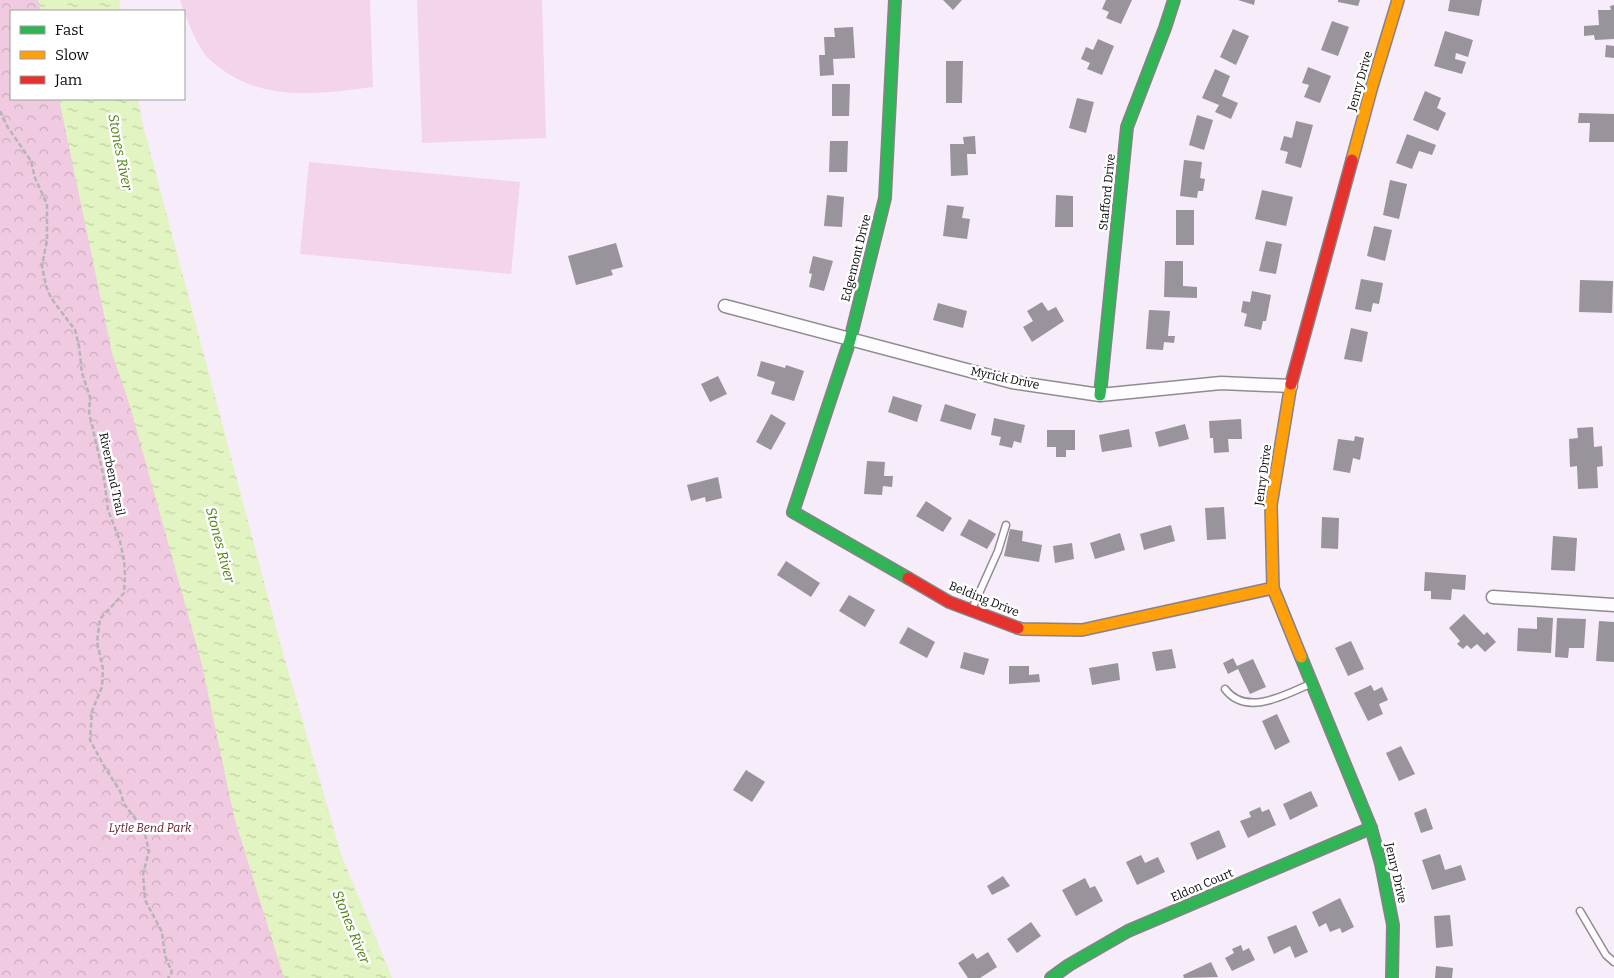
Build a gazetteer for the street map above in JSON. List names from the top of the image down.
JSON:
{
  "streets": {
    "street": [
      "Jenry Drive",
      "Stafford Drive",
      "Edgemont Drive",
      "Myrick Drive",
      "Belding Drive",
      "Eldon Court"
    ],
    "path": ["Riverbend Trail"]
  },
  "crossings": [
    ["Jenry Drive", "Myrick Drive"],
    ["Jenry Drive", "Belding Drive"],
    ["Jenry Drive", "Eldon Court"],
    ["Stafford Drive", "Myrick Drive"],
    ["Edgemont Drive", "Myrick Drive"],
    ["Edgemont Drive", "Belding Drive"]
  ],
  "water": ["Stones River"],
  "parks": ["Lytle Bend Park"],
  "legend": ["Fast", "Slow", "Jam"]
}
